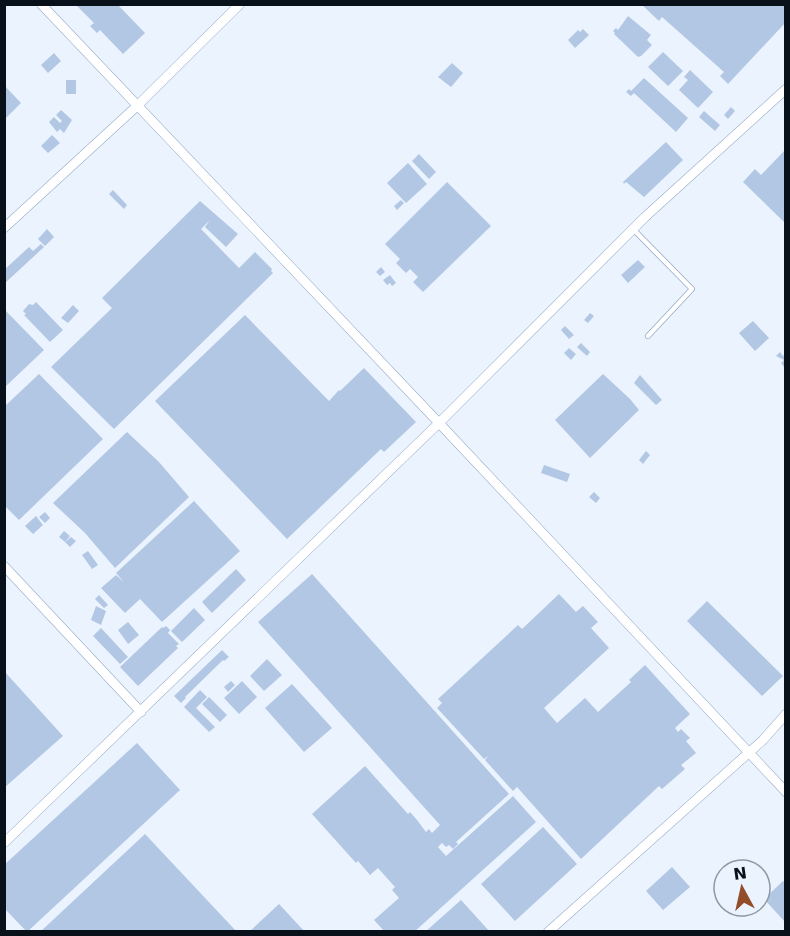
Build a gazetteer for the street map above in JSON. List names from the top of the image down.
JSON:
{
  "north": "top"
}
